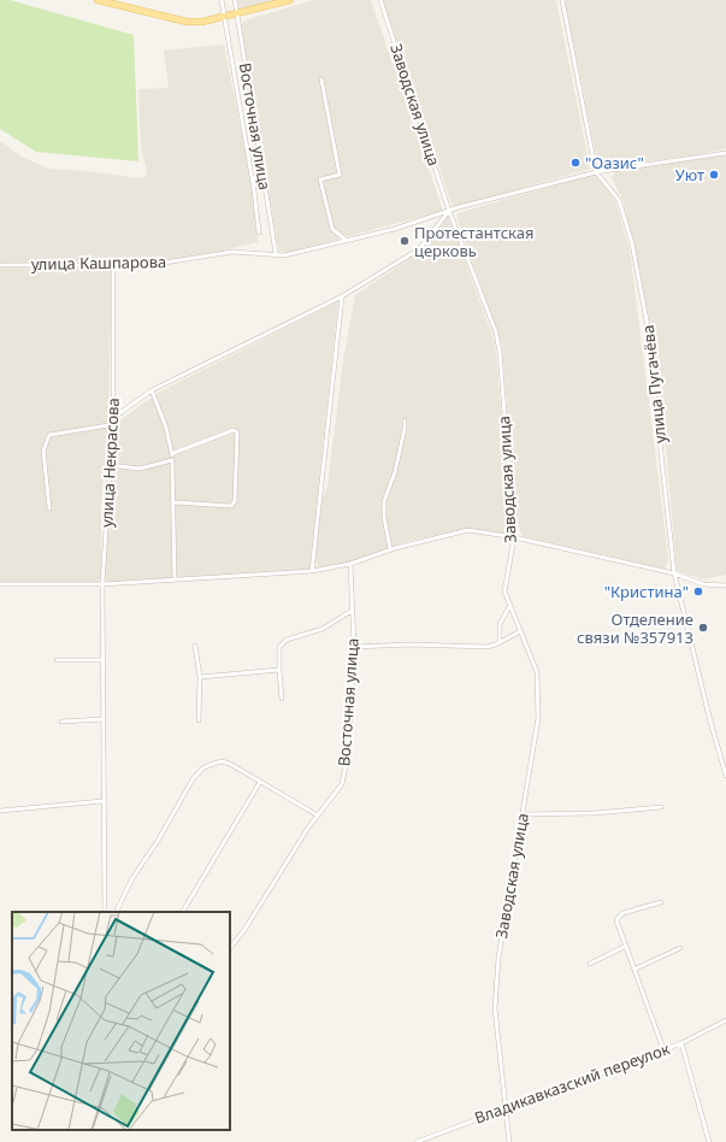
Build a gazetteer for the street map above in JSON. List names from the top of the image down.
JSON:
{
  "streets": {
    "street": [
      "Заводская улица",
      "Восточная улица",
      "улица Кашпарова",
      "улица Пугачёва",
      "улица Некрасова",
      "Владикавказский переулок"
    ]
  },
  "crossings": [
    ["Заводская улица", "улица Кашпарова"],
    ["Заводская улица", "Владикавказский переулок"],
    ["Восточная улица", "улица Кашпарова"],
    ["улица Кашпарова", "улица Пугачёва"],
    ["улица Кашпарова", "улица Некрасова"]
  ],
  "places": [
    "\"Оазис\"",
    "Уют",
    "Протестантская церковь",
    "\"Кристина\"",
    "Отделение связи №357913"
  ]
}
